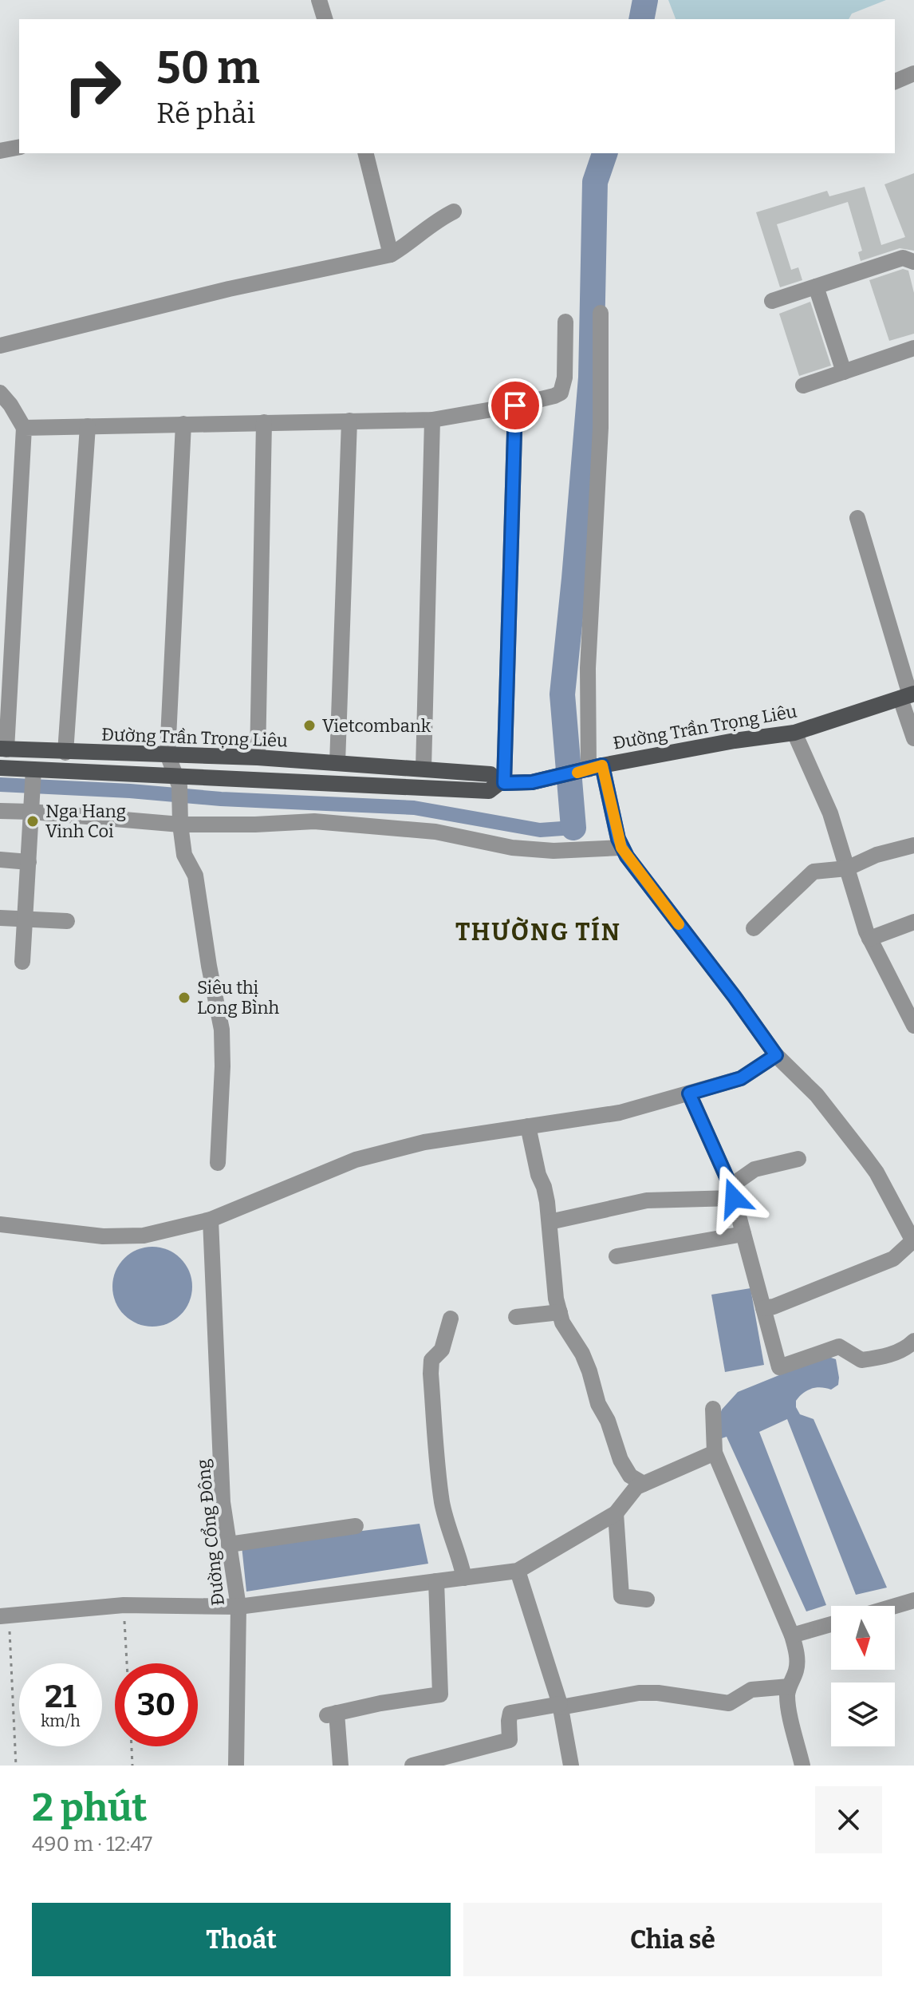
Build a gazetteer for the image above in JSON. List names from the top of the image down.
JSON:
{
  "streets": {
    "main road": ["Đường Trần Trọng Liêu"],
    "street": ["Đường Cổng Đông"]
  },
  "districts": ["THƯỜNG TÍN"],
  "places": ["Vietcombank", "Nga Hang Vinh Coi", "Siêu thị Long Bình"],
  "north": "bottom",
  "page": {
    "turn": ["50 m", "Rẽ phải"],
    "speed": "21 km/h",
    "limit": "30",
    "heading": ["2 phút", "490 m · 12:47"],
    "buttons": ["Thoát", "Chia sẻ"]
  }
}
